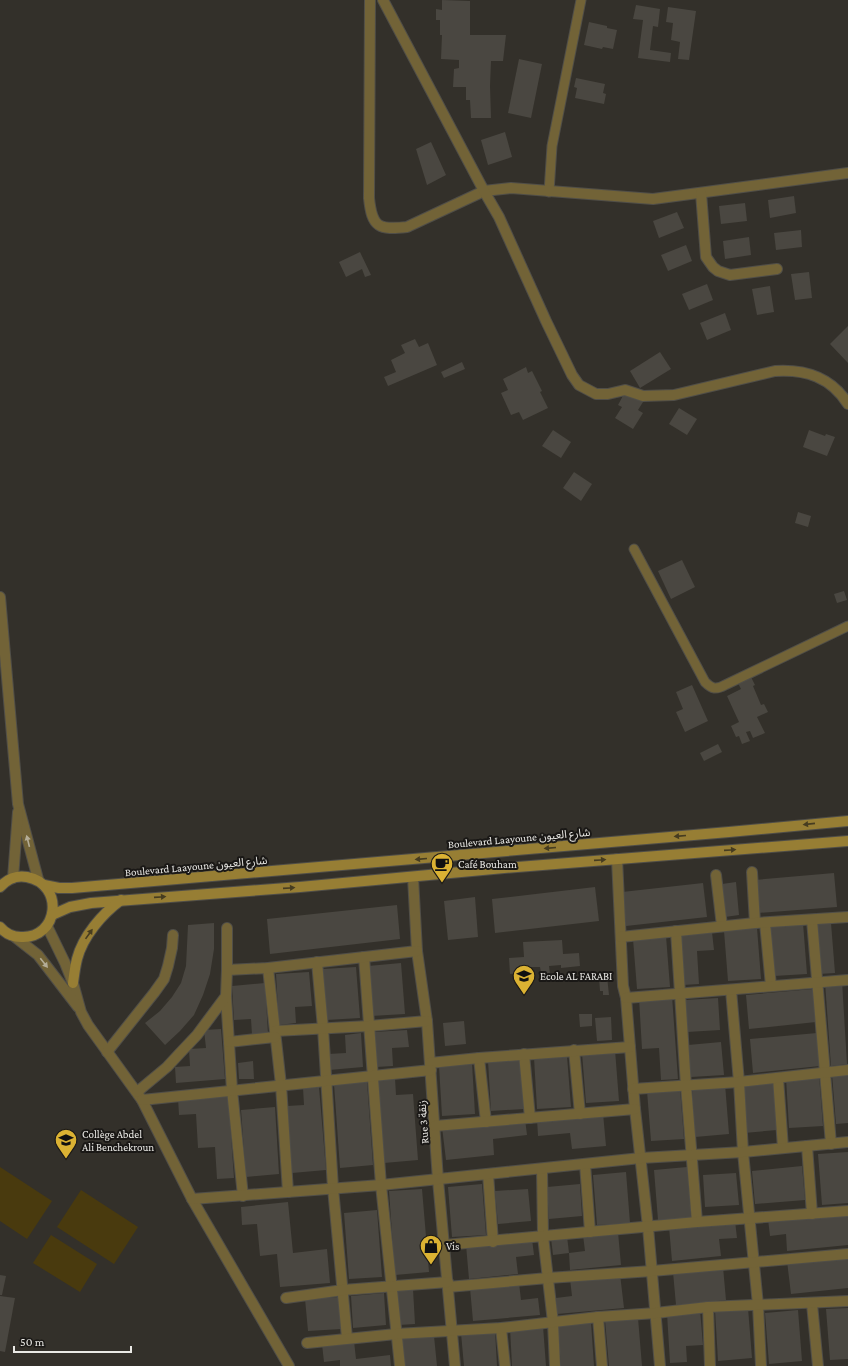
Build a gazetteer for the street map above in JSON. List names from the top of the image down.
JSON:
{
  "streets": {
    "street": ["Boulevard Laayoune شارع العيون", "Rue 3 زنقة"]
  },
  "places": {
    "cafe": ["Café Bouham"],
    "school or university": ["Ecole AL FARABI", "Collège Abdel Ali Benchekroun"],
    "shop": ["Vis"]
  },
  "scale_bar": "50 m"
}
